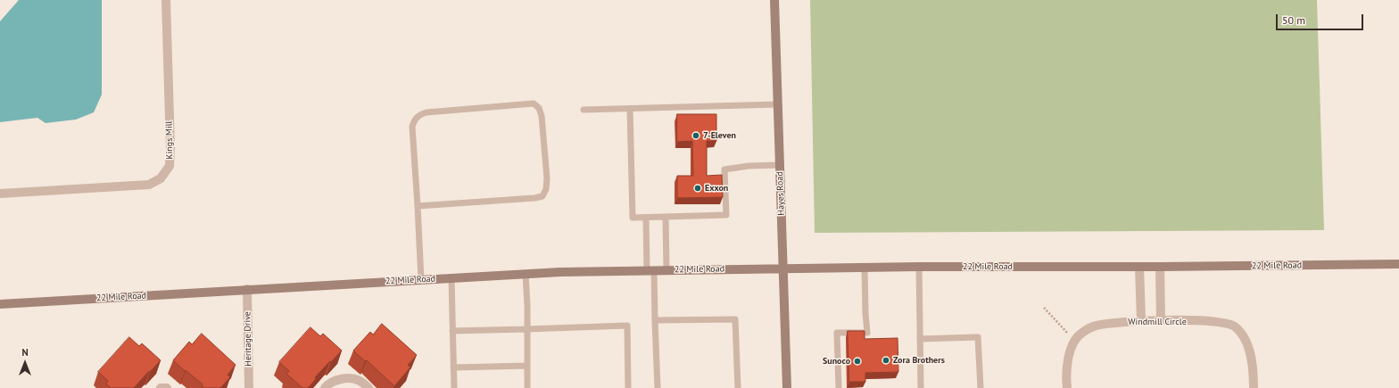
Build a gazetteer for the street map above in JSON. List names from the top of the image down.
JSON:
{
  "streets": {
    "street": [
      "Kings Mill",
      "Hayes Road",
      "22 Mile Road",
      "Windmill Circle",
      "Heritage Drive"
    ]
  },
  "crossings": [
    ["Hayes Road", "22 Mile Road"],
    ["22 Mile Road", "Heritage Drive"]
  ],
  "places": [
    "7-Eleven",
    "Exxon",
    "Zora Brothers",
    "Sunoco"
  ],
  "scale_bar": "50 m",
  "north": "top"
}
